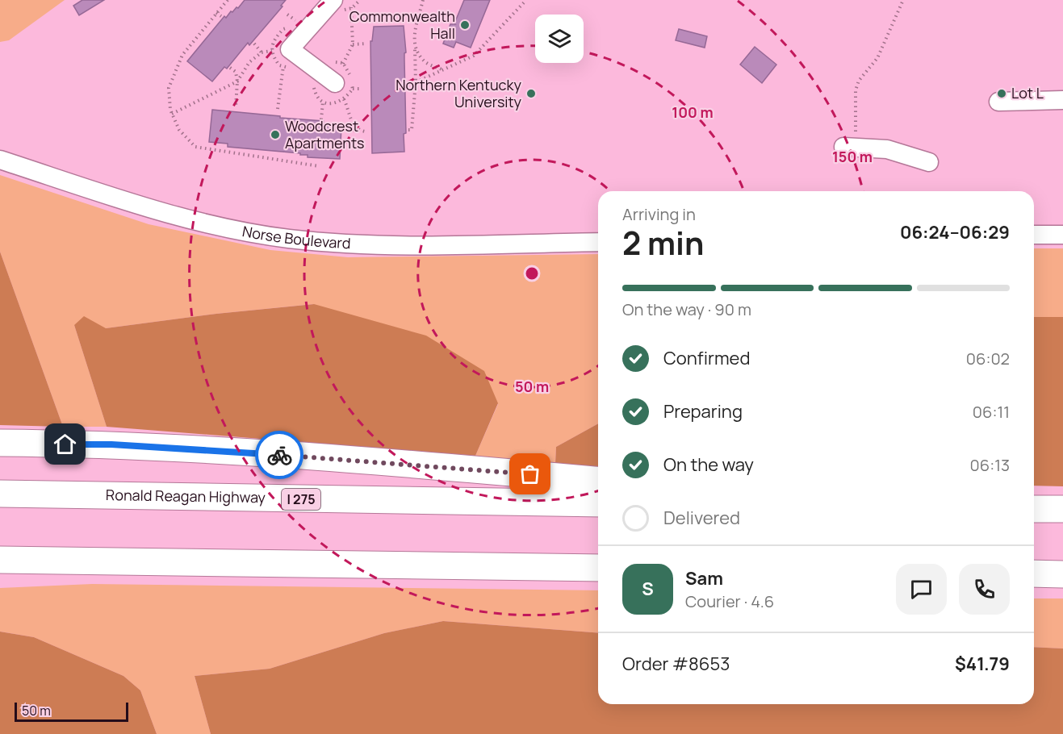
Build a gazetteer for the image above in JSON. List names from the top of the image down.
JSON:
{
  "streets": {
    "highway": ["Ronald Reagan Highway", "I 275"],
    "street": ["Norse Boulevard"]
  },
  "places": [
    "Commonwealth Hall",
    "Northern Kentucky University",
    "Lot L",
    "Woodcrest Apartments"
  ],
  "scale_bar": "50 m",
  "page": {
    "heading": ["2 min", "Arriving in", "06:24–06:29"],
    "panel": [
      "Sam",
      "Courier · 4.6",
      "Order #8653",
      "$41.79"
    ],
    "bar": "On the way · 90 m",
    "list": [
      ["Confirmed", "06:02"],
      ["Preparing", "06:11"],
      ["On the way", "06:13"],
      "Delivered"
    ],
    "round": "S",
    "scale": "50 m"
  },
  "rings": ["100 m", "150 m", "50 m"]
}
